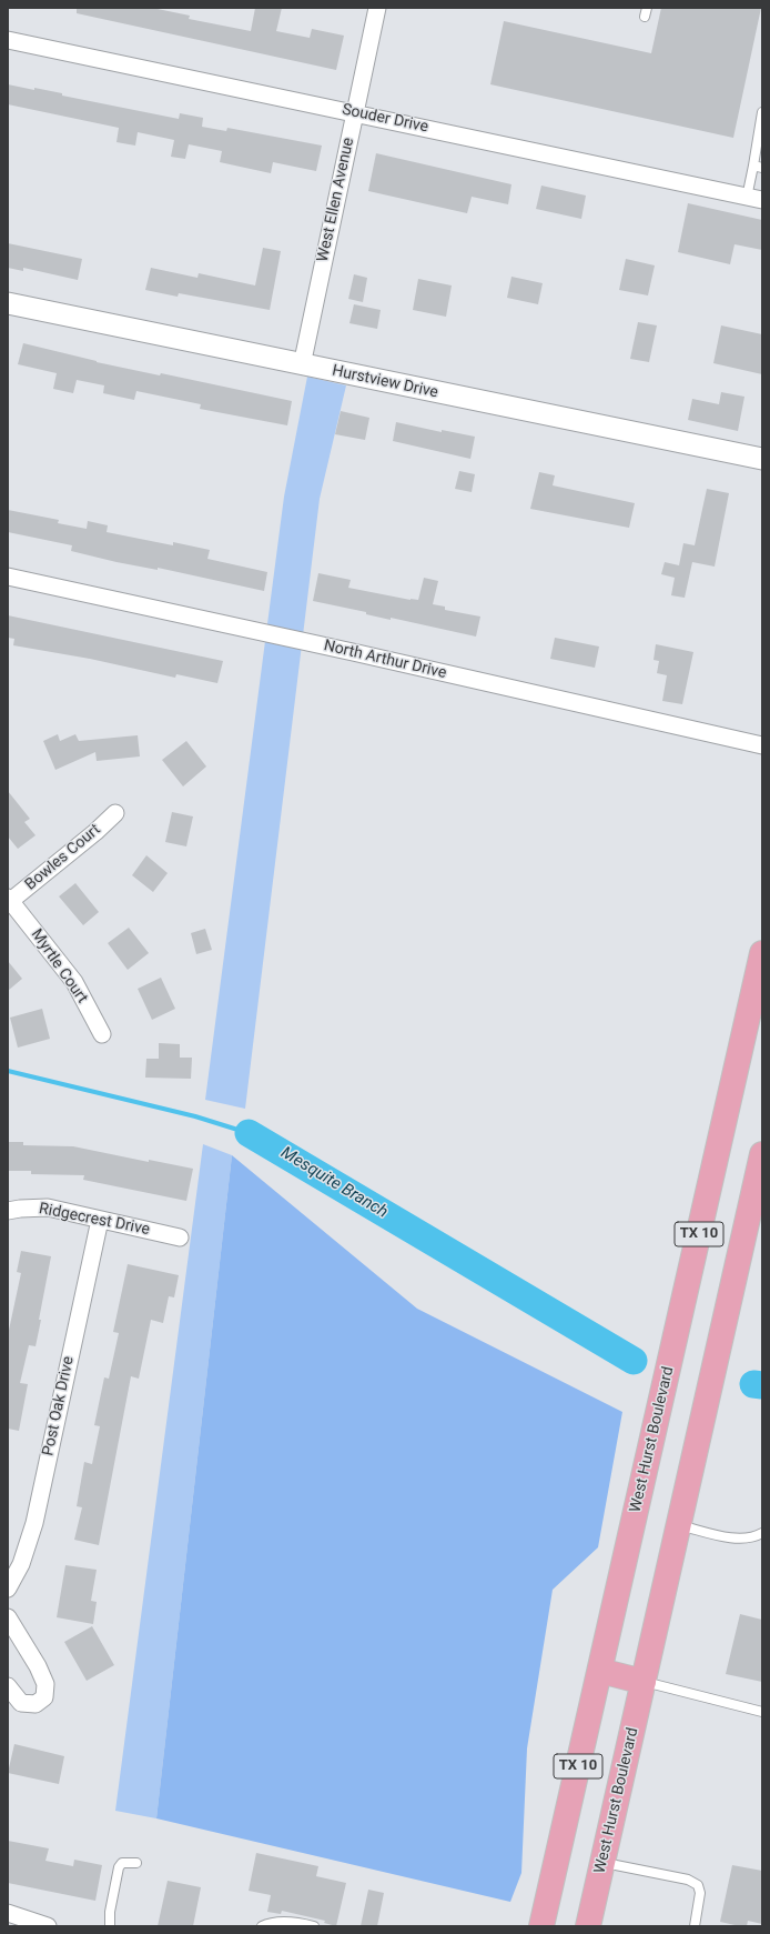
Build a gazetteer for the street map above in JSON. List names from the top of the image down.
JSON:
{
  "streets": {
    "main road": ["TX 10", "West Hurst Boulevard"],
    "street": [
      "Souder Drive",
      "West Ellen Avenue",
      "Hurstview Drive",
      "North Arthur Drive",
      "Bowles Court",
      "Myrtle Court",
      "Ridgecrest Drive",
      "Post Oak Drive"
    ]
  },
  "crossings": [
    ["Souder Drive", "West Ellen Avenue"],
    ["West Ellen Avenue", "Hurstview Drive"],
    ["Bowles Court", "Myrtle Court"],
    ["Ridgecrest Drive", "Post Oak Drive"]
  ],
  "water": ["Mesquite Branch"]
}
